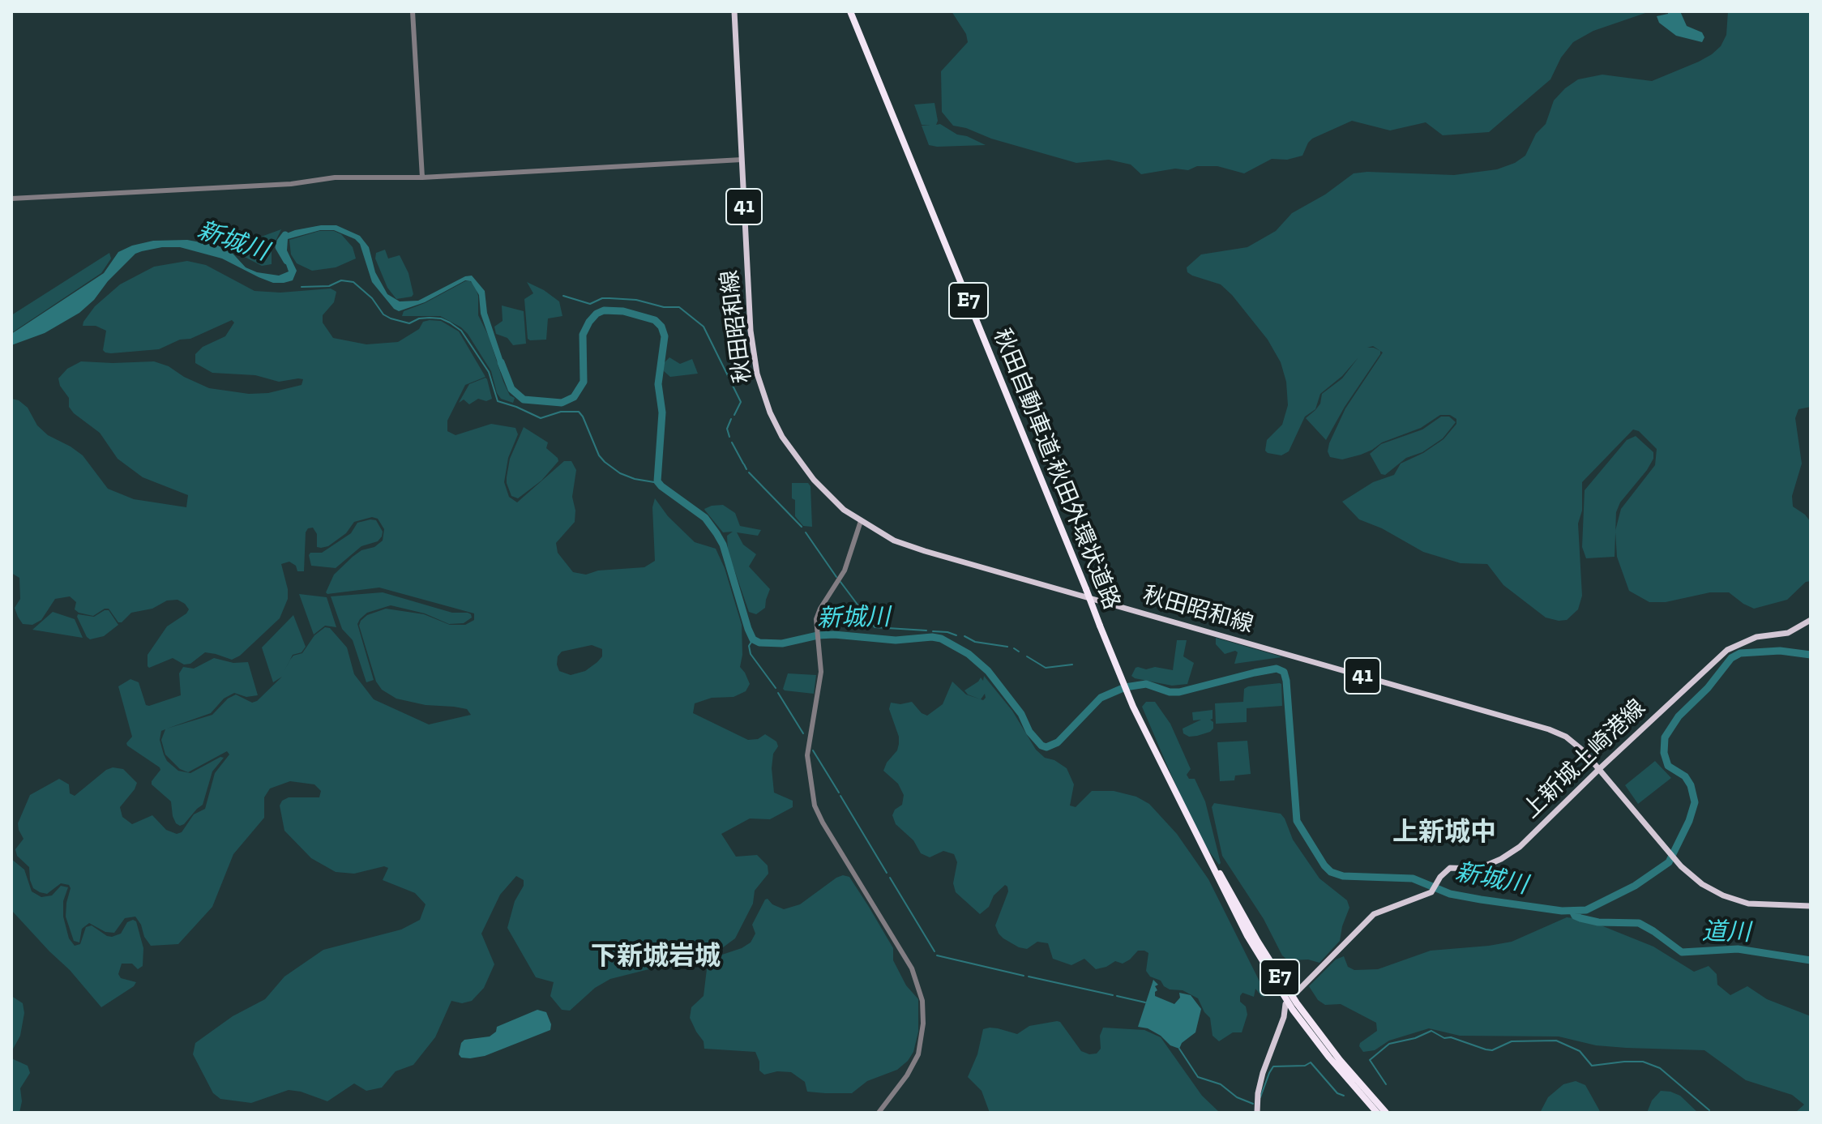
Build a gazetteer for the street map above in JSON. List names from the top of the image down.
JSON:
{
  "streets": {
    "highway": ["E7", "秋田自動車道;秋田外環状道路"],
    "main road": ["41", "秋田昭和線", "上新城土崎港線"]
  },
  "crossings": [
    ["秋田昭和線", "上新城土崎港線"]
  ],
  "districts": ["上新城中", "下新城岩城"],
  "water": ["新城川", "道川"]
}
